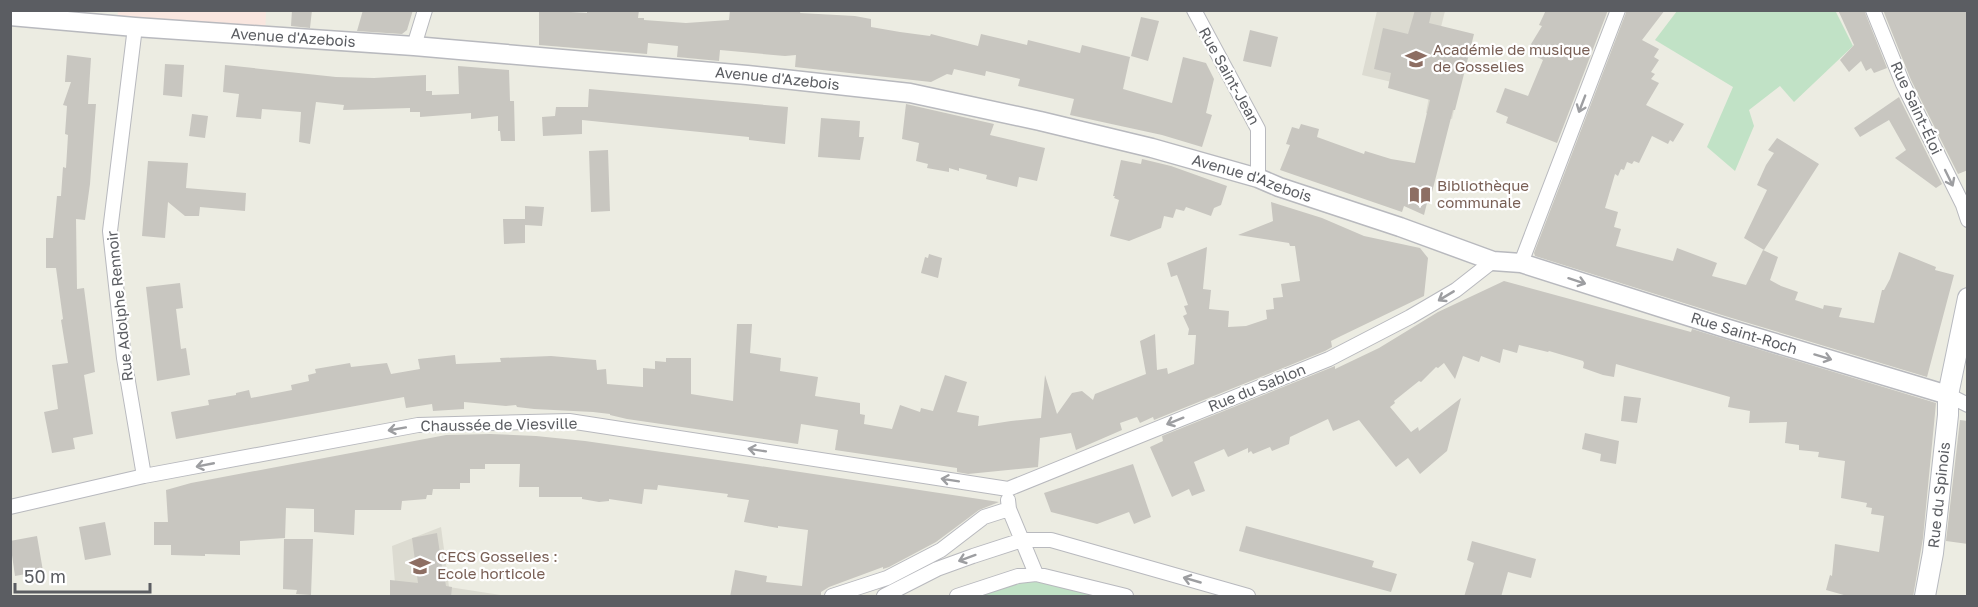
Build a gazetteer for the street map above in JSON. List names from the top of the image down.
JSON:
{
  "streets": {
    "main road": ["Rue du Spinois"],
    "street": [
      "Avenue d'Azebois",
      "Rue Saint-Jean",
      "Rue Saint-Éloi",
      "Rue Adolphe Rennoir",
      "Rue Saint-Roch",
      "Rue du Sablon",
      "Chaussée de Viesville"
    ]
  },
  "crossings": [
    ["Avenue d'Azebois", "Rue Saint-Jean"],
    ["Avenue d'Azebois", "Rue Adolphe Rennoir"],
    ["Avenue d'Azebois", "Rue Saint-Roch"],
    ["Avenue d'Azebois", "Rue du Sablon"],
    ["Rue Adolphe Rennoir", "Chaussée de Viesville"],
    ["Rue Saint-Roch", "Rue du Spinois"],
    ["Rue du Sablon", "Chaussée de Viesville"]
  ],
  "one_way": [
    "Rue Saint-Éloi",
    "Rue Saint-Roch",
    "Rue du Sablon",
    "Chaussée de Viesville"
  ],
  "places": {
    "school or university": ["Académie de musique de Gosselies", "CECS Gosselies : Ecole horticole"],
    "library": ["Bibliothèque communale"]
  },
  "scale_bar": "50 m"
}
